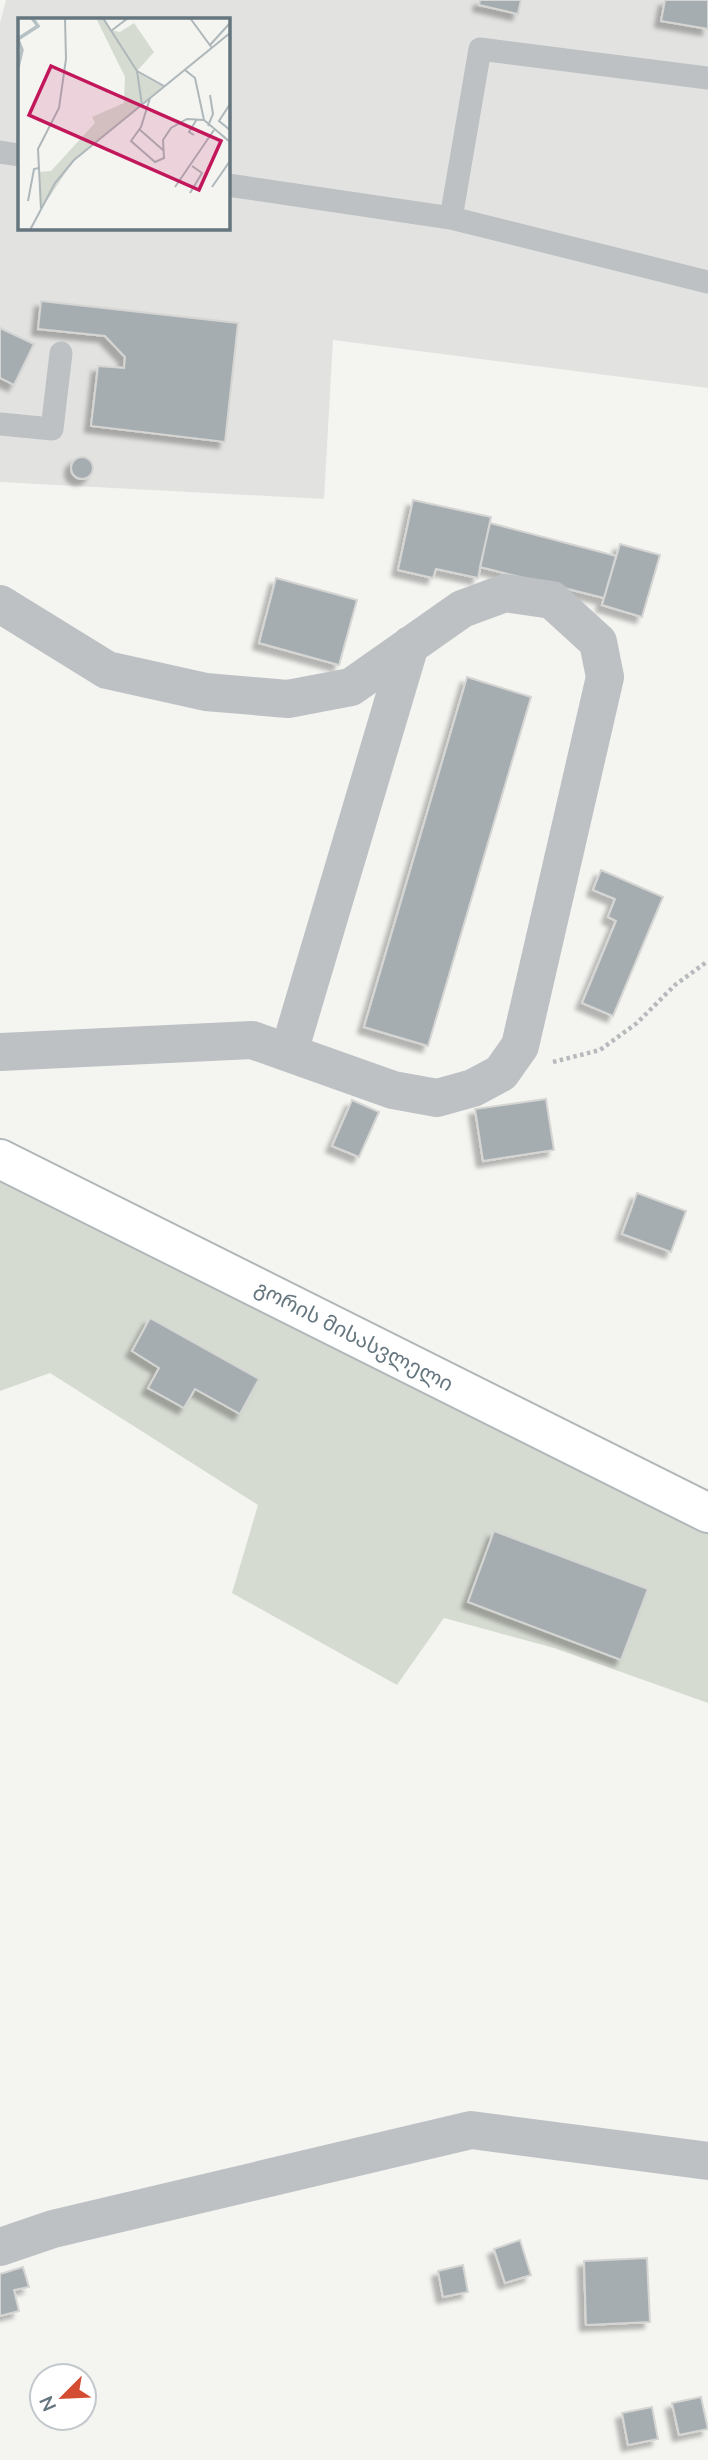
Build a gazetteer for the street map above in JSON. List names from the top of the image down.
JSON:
{
  "streets": {
    "main road": ["გორის მისასვლელი"]
  },
  "north": "bottom left"
}
